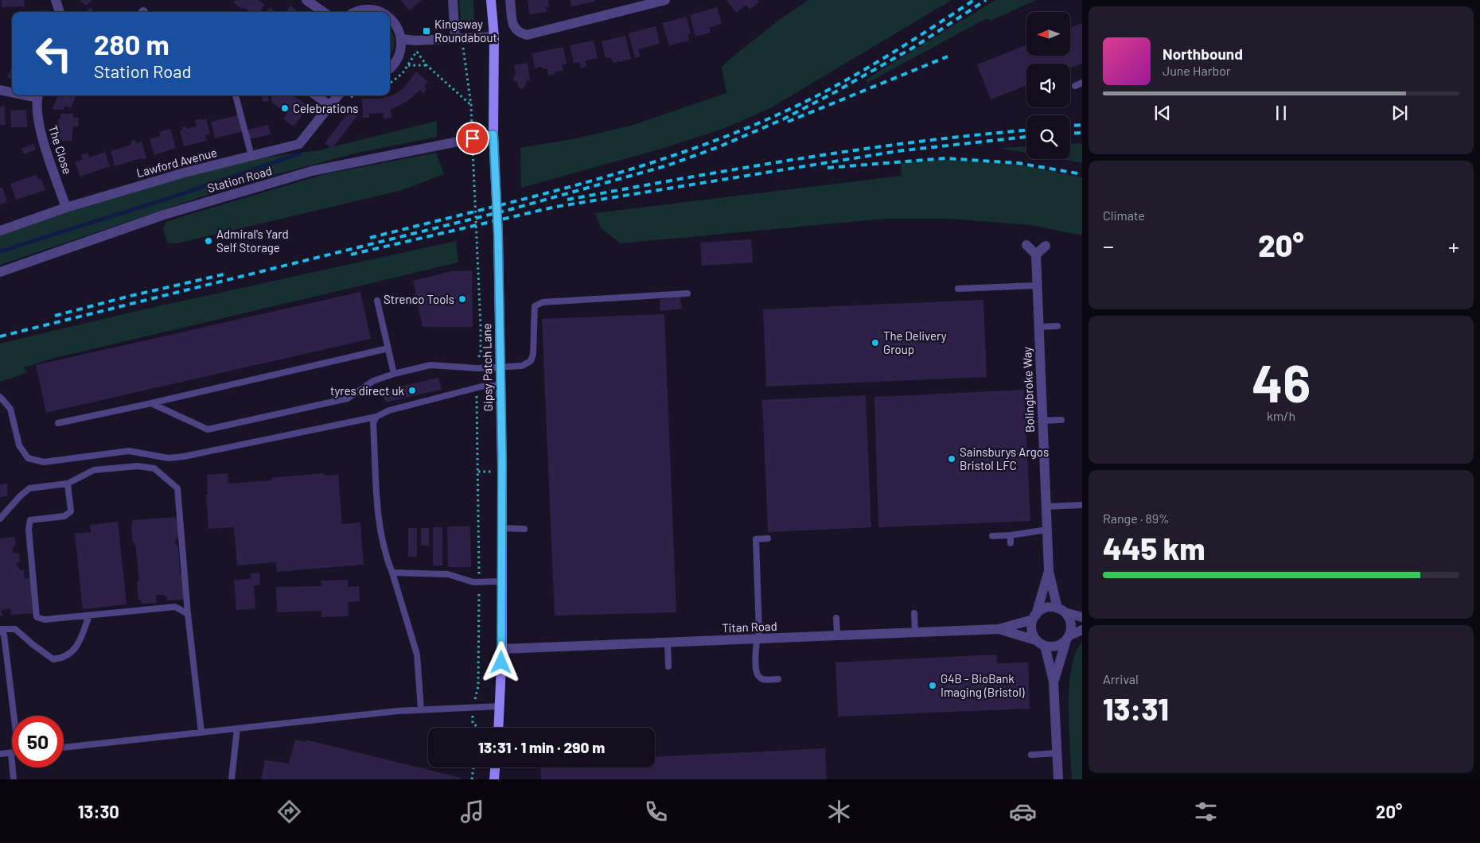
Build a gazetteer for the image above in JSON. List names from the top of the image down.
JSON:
{
  "streets": {
    "main road": ["Gipsy Patch Lane"],
    "street": [
      "The Close",
      "Lawford Avenue",
      "Station Road",
      "Bolingbroke Way",
      "Titan Road"
    ]
  },
  "crossings": [
    ["The Close", "Lawford Avenue"],
    ["Station Road", "Gipsy Patch Lane"],
    ["Gipsy Patch Lane", "Titan Road"],
    ["Bolingbroke Way", "Titan Road"]
  ],
  "places": {
    "transit": ["Kingsway Roundabout"],
    "other": [
      "Celebrations",
      "Admiral's Yard Self Storage",
      "Strenco Tools",
      "The Delivery Group",
      "tyres direct uk",
      "Sainsburys Argos Bristol LFC",
      "G4B - BioBank Imaging (Bristol)"
    ]
  },
  "north": "left",
  "page": {
    "turn": ["280 m", "Station Road"],
    "song": ["Northbound", "June Harbor"],
    "tile": [
      "Climate",
      ["46", "km/h"],
      ["Range · 89%", "445 km"],
      ["Arrival", "13:31"]
    ],
    "heat": ["−", "20°", "+"],
    "limit": "50",
    "trip": "13:31 · 1 min · 290 m",
    "tabs": ["13:30", "20°"]
  }
}
